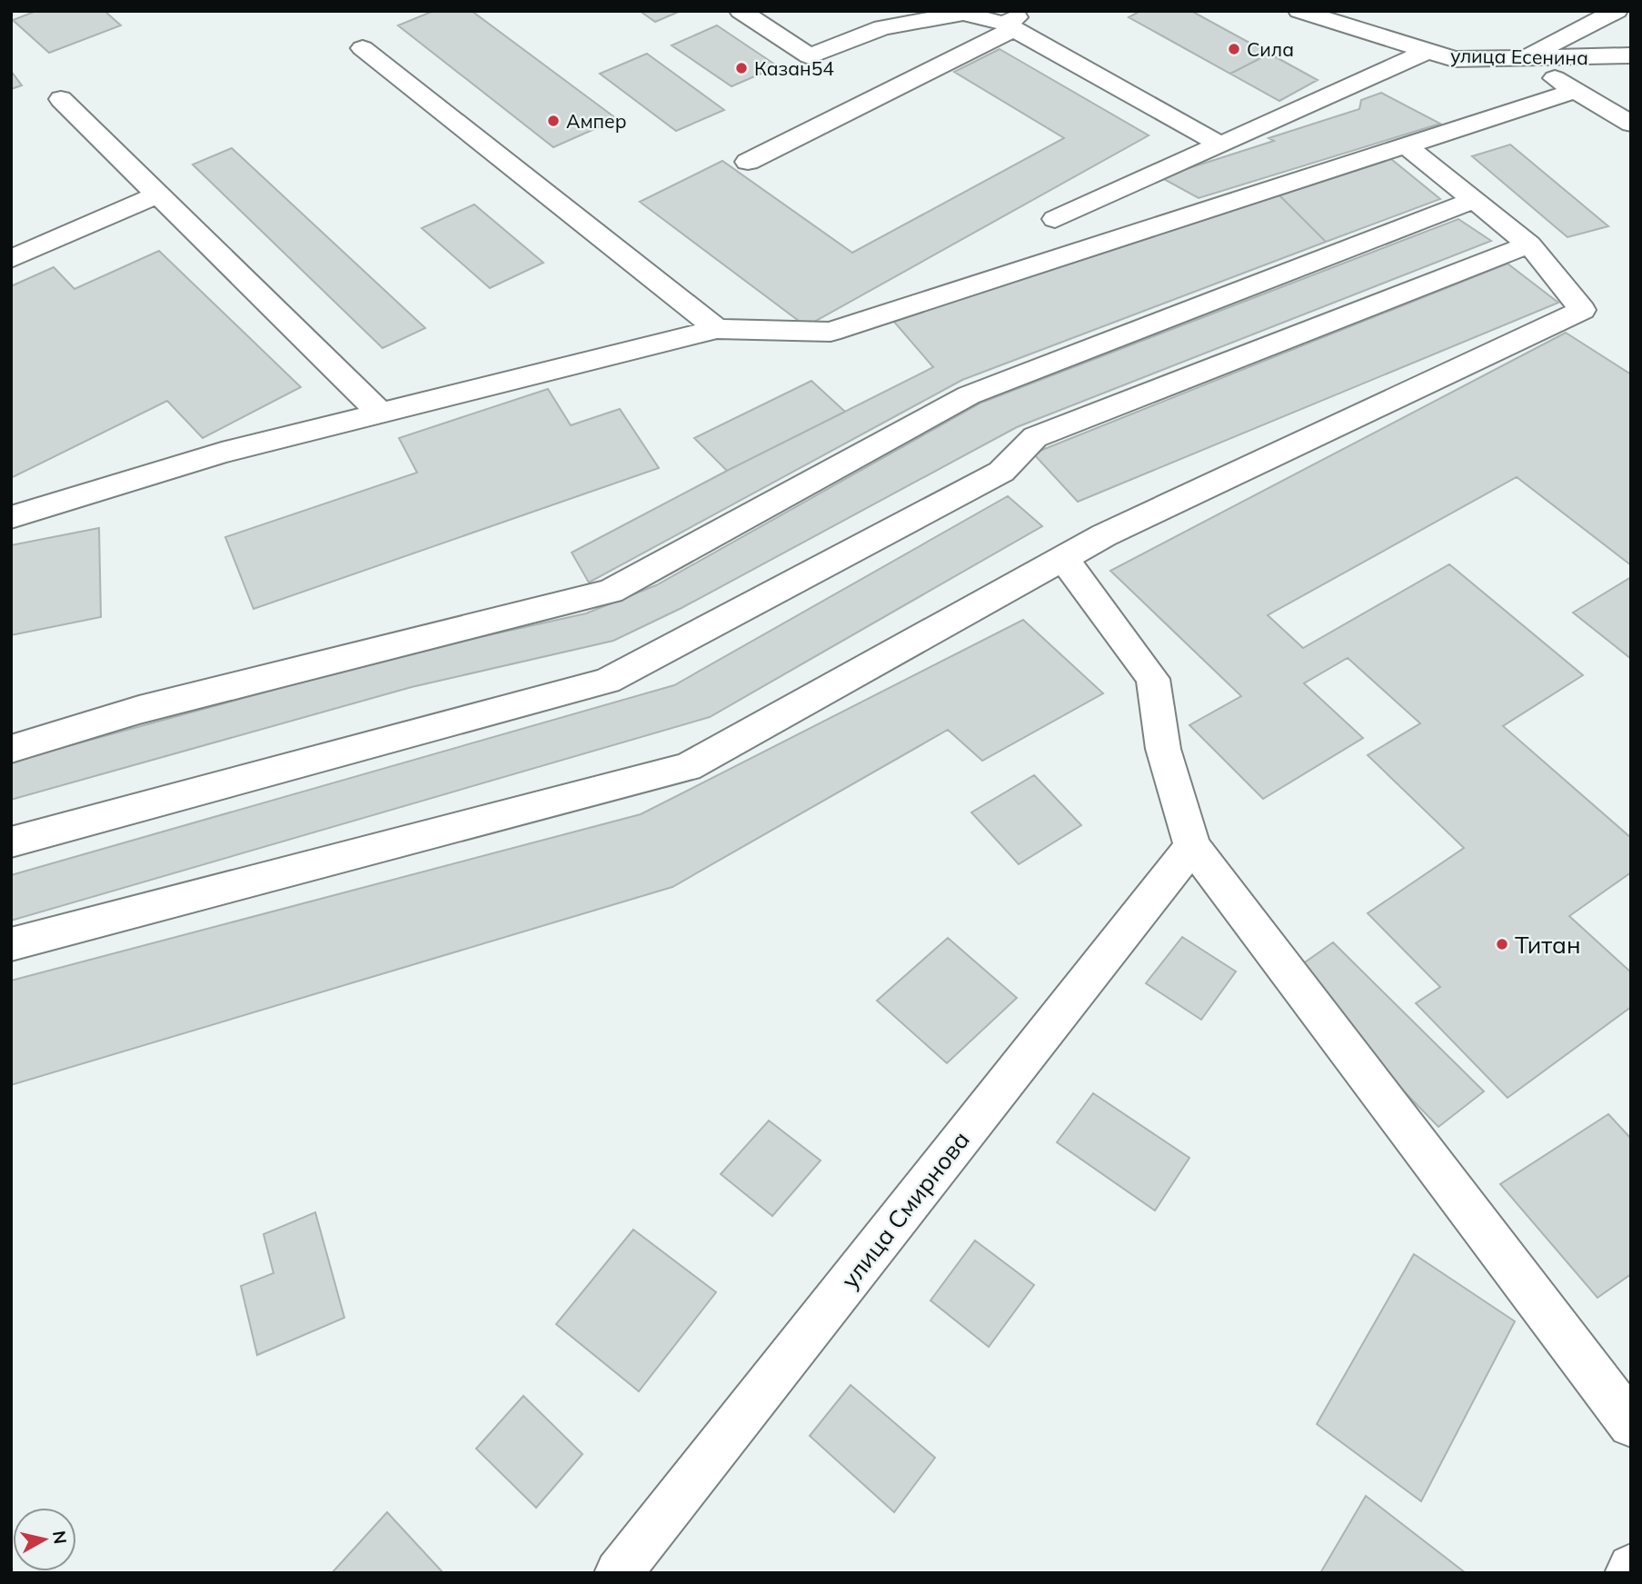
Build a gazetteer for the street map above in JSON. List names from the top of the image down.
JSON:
{
  "streets": {
    "street": ["улица Есенина", "улица Смирнова"]
  },
  "places": [
    "Сила",
    "Казан54",
    "Ампер",
    "Титан"
  ],
  "north": "right"
}
